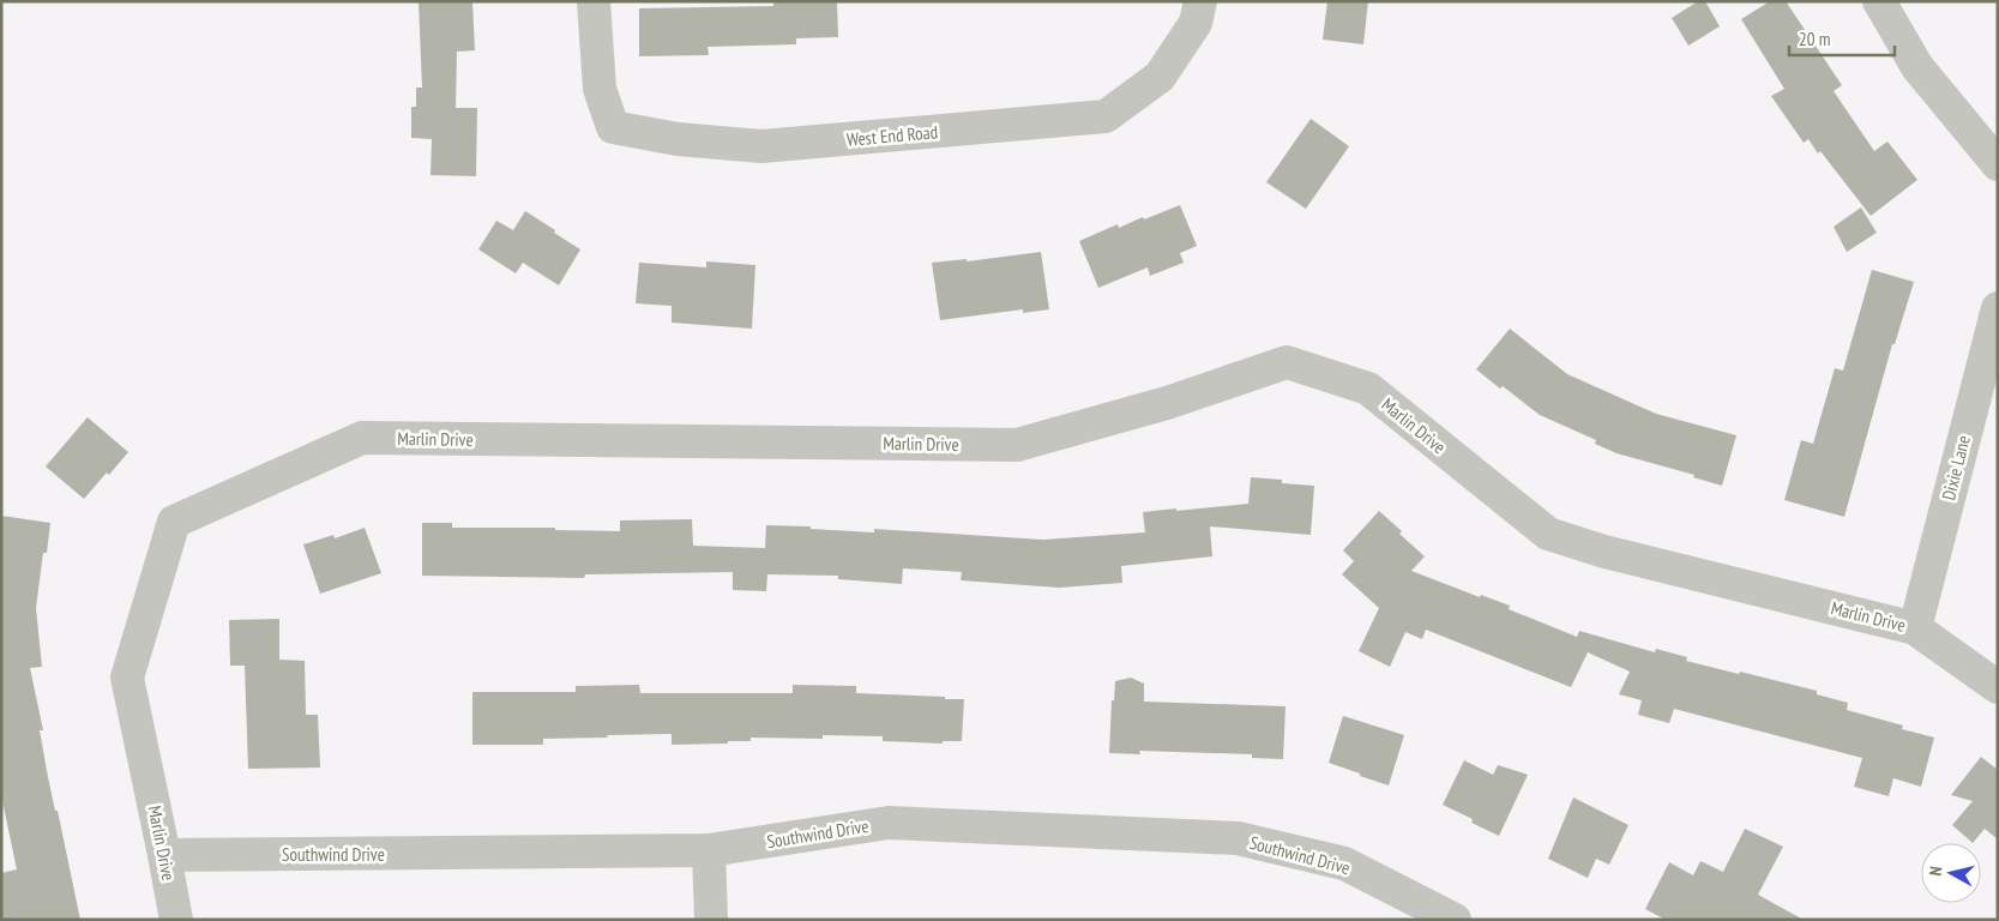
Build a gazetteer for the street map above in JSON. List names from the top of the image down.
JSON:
{
  "streets": {
    "street": [
      "West End Road",
      "Marlin Drive",
      "Dixie Lane",
      "Southwind Drive"
    ]
  },
  "crossings": [
    ["Marlin Drive", "Dixie Lane"],
    ["Marlin Drive", "Southwind Drive"]
  ],
  "scale_bar": "20 m",
  "north": "left"
}
